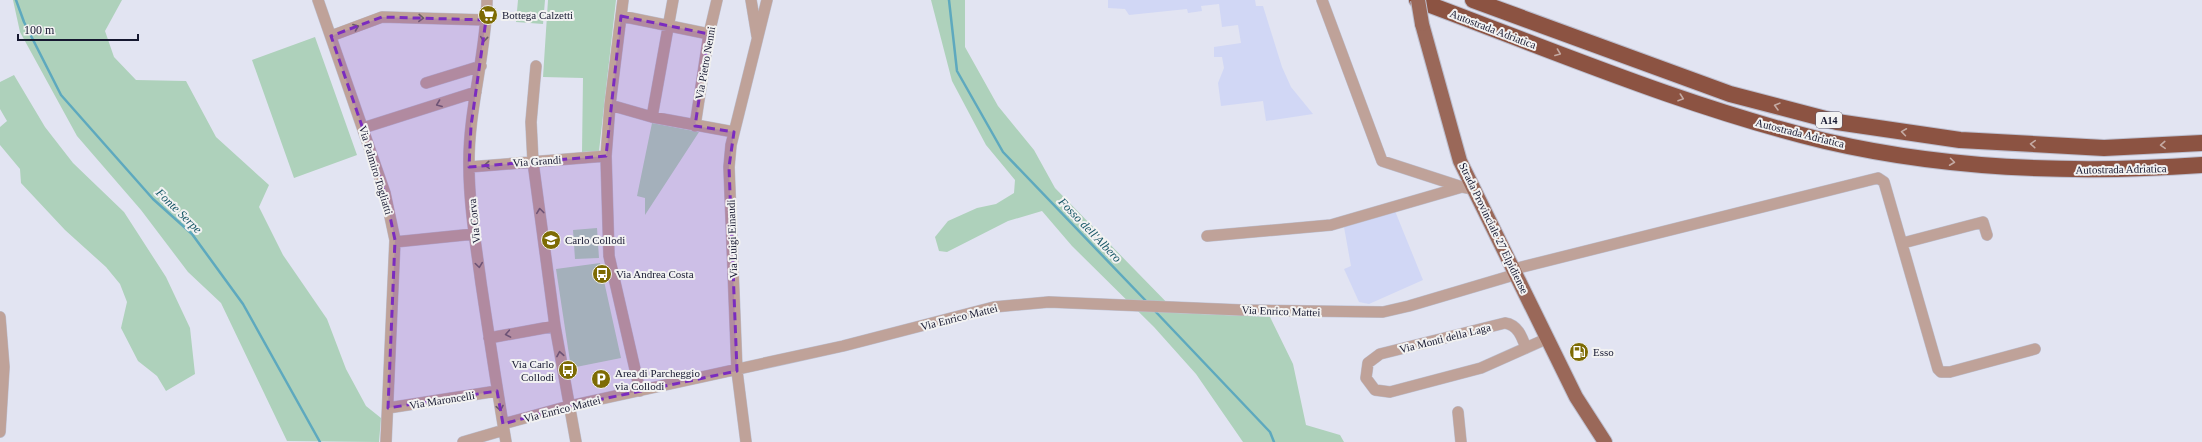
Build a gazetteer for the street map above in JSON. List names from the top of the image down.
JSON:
{
  "streets": {
    "highway": ["Autostrada Adriatica", "A14"],
    "main road": ["Strada Provinciale 27 Elpidiense"],
    "street": [
      "Via Pietro Nenni",
      "Via Grandi",
      "Via Palmiro Togliatti",
      "Via Corva",
      "Via Luigi Einaudi",
      "Via Enrico Mattei",
      "Via Monti della Laga",
      "Via Maroncelli"
    ]
  },
  "crossings": [
    ["Autostrada Adriatica", "Strada Provinciale 27 Elpidiense"],
    ["Via Grandi", "Via Corva"],
    ["Via Palmiro Togliatti", "Via Maroncelli"],
    ["Via Corva", "Via Enrico Mattei"],
    ["Via Corva", "Via Maroncelli"],
    ["Strada Provinciale 27 Elpidiense", "Via Enrico Mattei"],
    ["Via Luigi Einaudi", "Via Enrico Mattei"]
  ],
  "water": ["Fonte Serpe", "Fosso dell'Albero"],
  "places": {
    "supermarket": ["Bottega Calzetti"],
    "school or university": ["Carlo Collodi"],
    "bus stop": ["Via Andrea Costa", "Via Carlo Collodi"],
    "fuel station": ["Esso"],
    "parking": ["Area di Parcheggio via Collodi"]
  },
  "scale_bar": "100 m"
}
